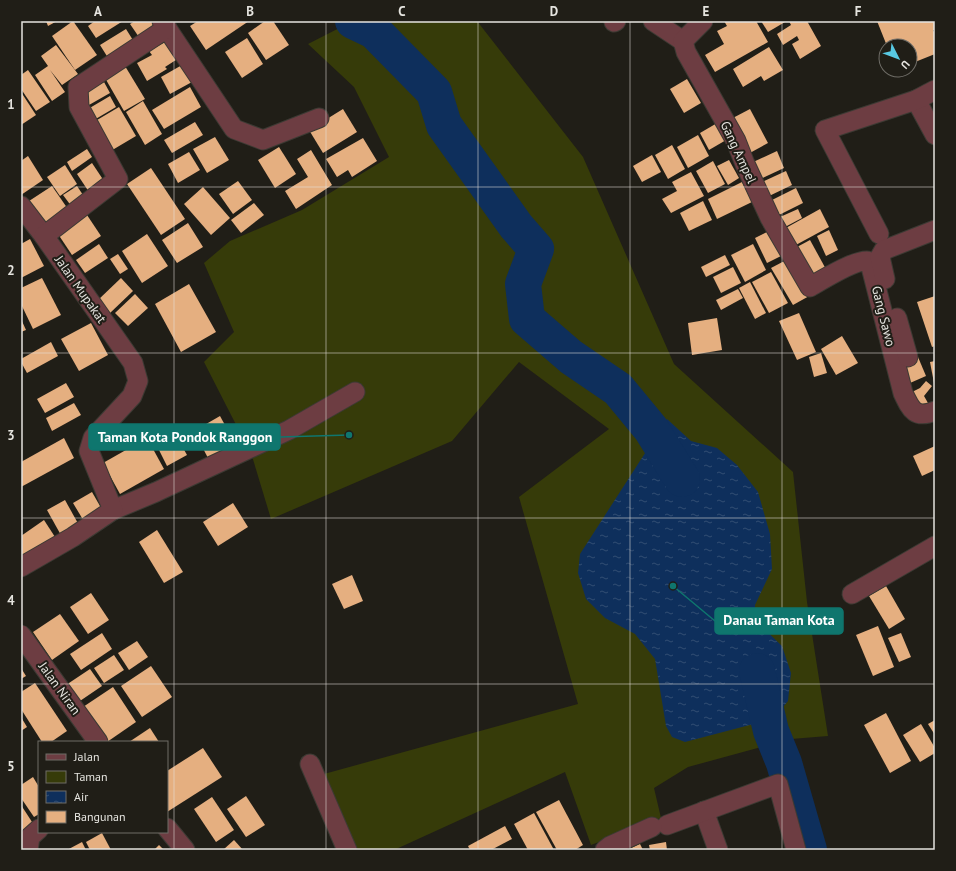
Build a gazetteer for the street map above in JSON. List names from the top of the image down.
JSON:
{
  "streets": {
    "street": [
      "Gang Ampel",
      "Jalan Mupakat",
      "Gang Sawo",
      "Jalan Niran"
    ]
  },
  "crossings": [
    ["Gang Ampel", "Gang Sawo"]
  ],
  "places": ["Taman Kota Pondok Ranggon", "Danau Taman Kota"],
  "legend": [
    "Jalan",
    "Taman",
    "Air",
    "Bangunan"
  ],
  "north": "bottom right",
  "grid": {
    "columns": [
      "A",
      "B",
      "C",
      "D",
      "E",
      "F"
    ],
    "rows": [
      "1",
      "2",
      "3",
      "4",
      "5"
    ]
  }
}
